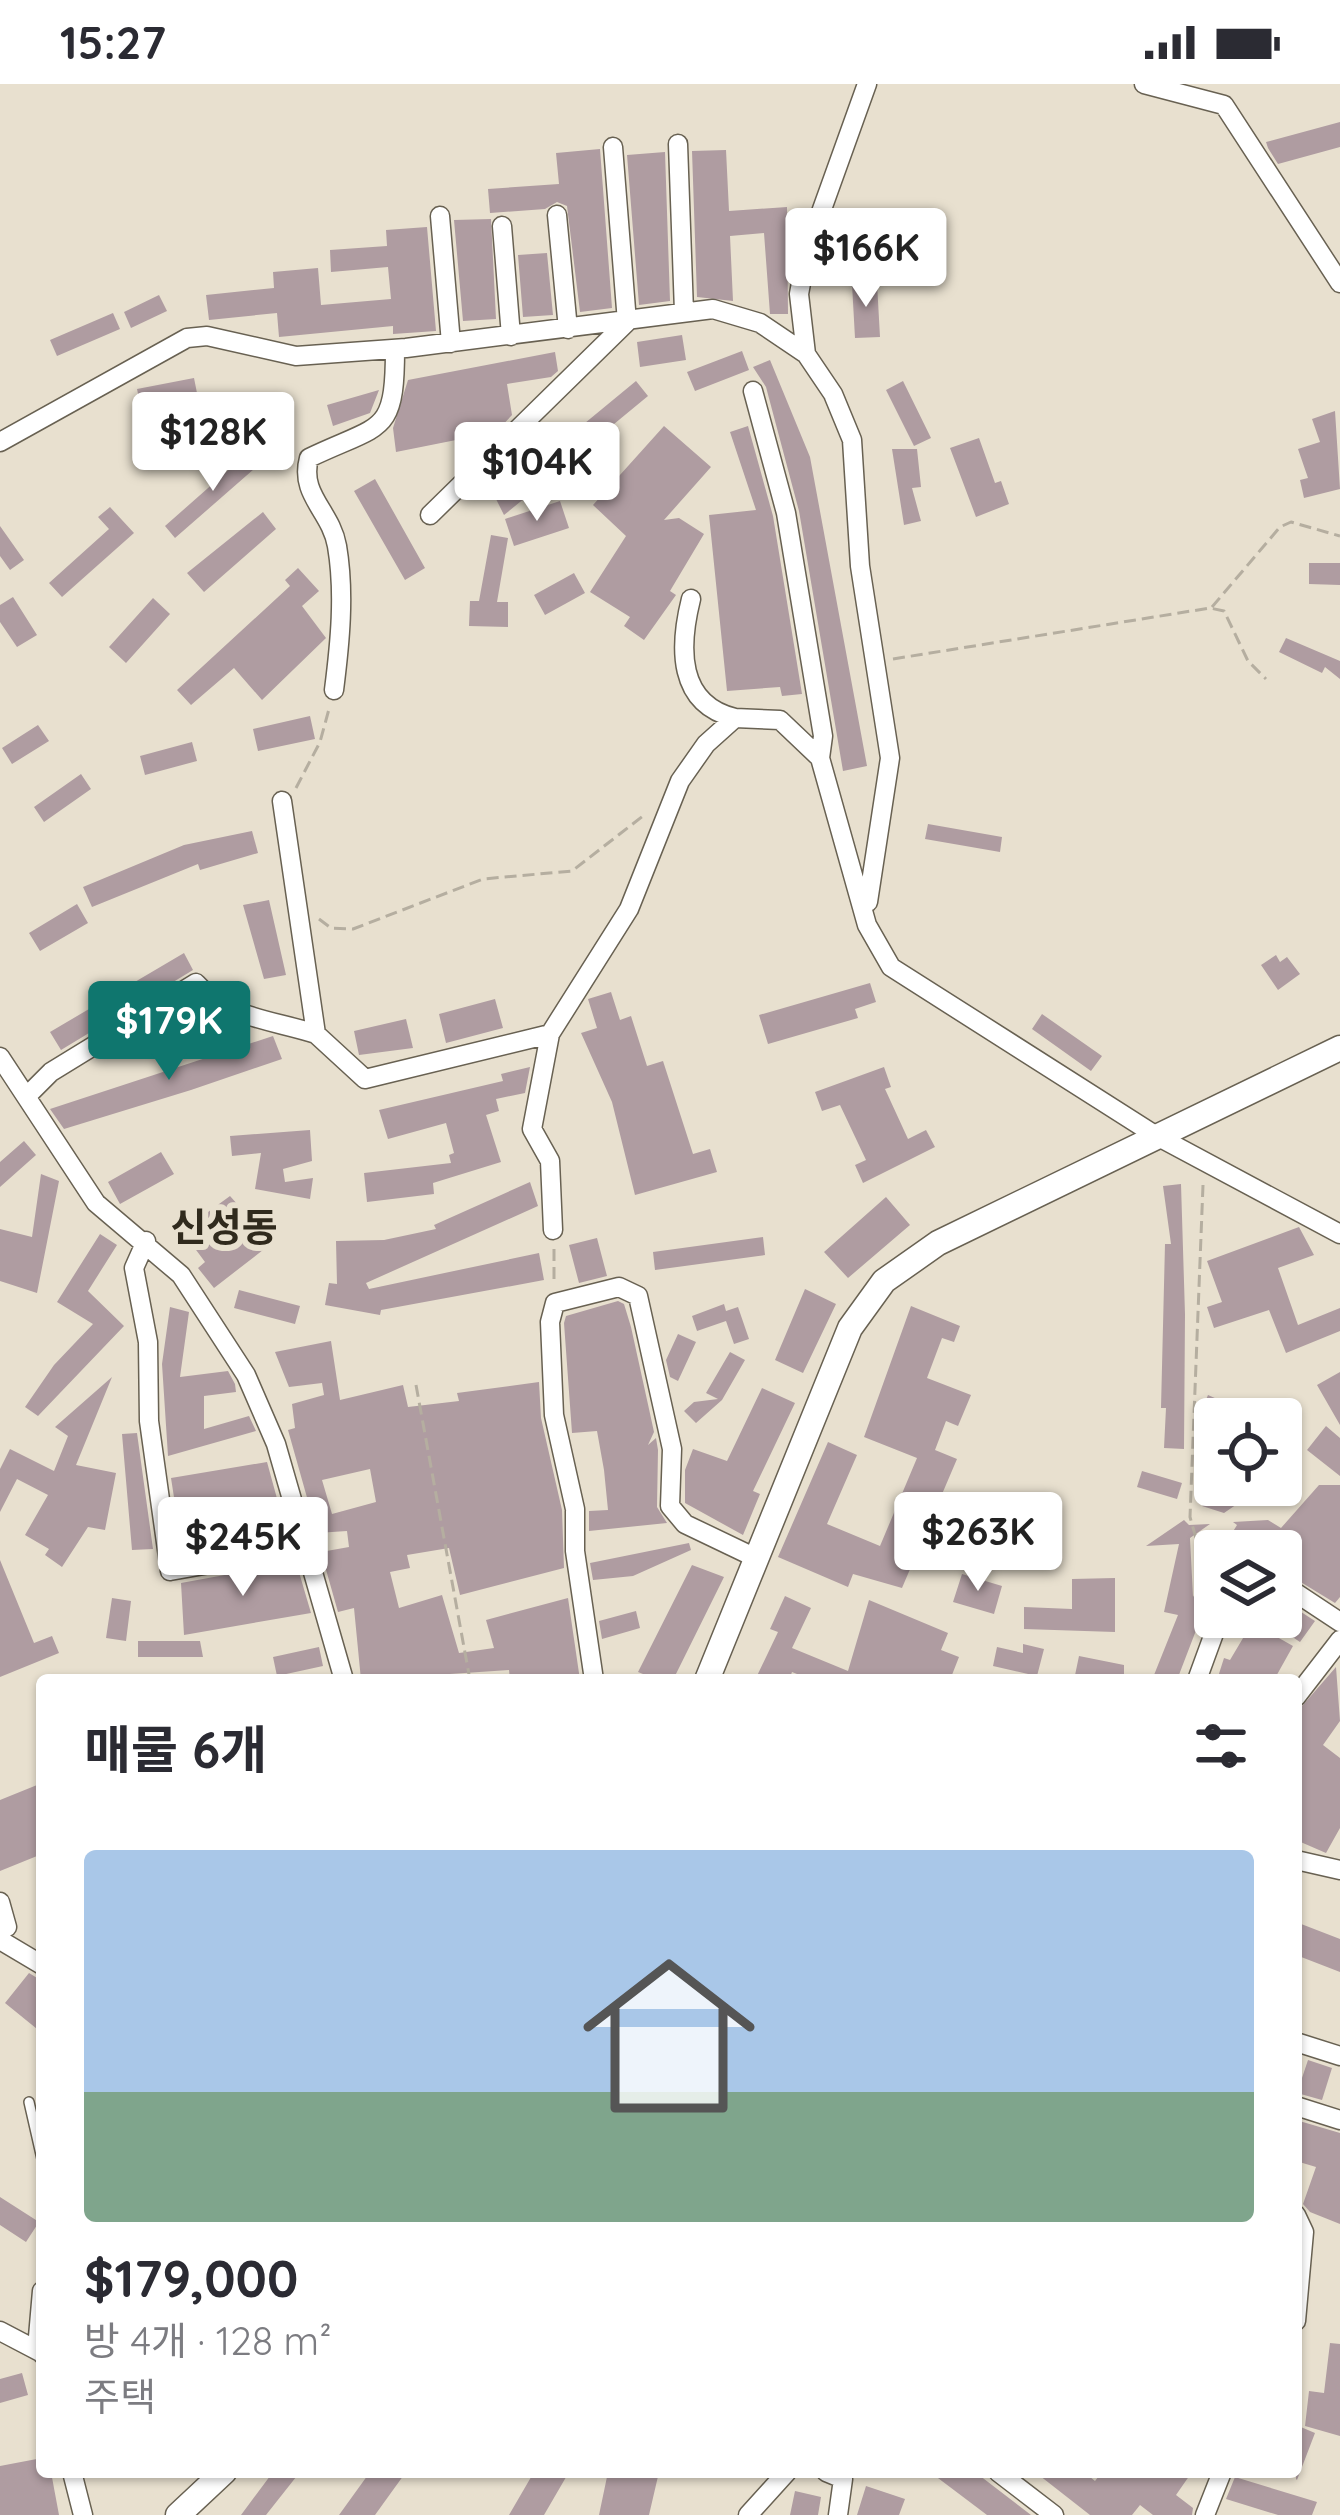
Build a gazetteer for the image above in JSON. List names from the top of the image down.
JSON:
{
  "districts": ["신성동"],
  "page": {
    "status": "15:27",
    "price": [
      "$166K",
      "$128K",
      "$104K",
      "$179K",
      "$263K",
      "$245K"
    ],
    "heading": "매물 6개",
    "list": [
      {
        "name": "$179,000",
        "note": "방 4개 · 128 m² · 주택"
      }
    ]
  }
}
